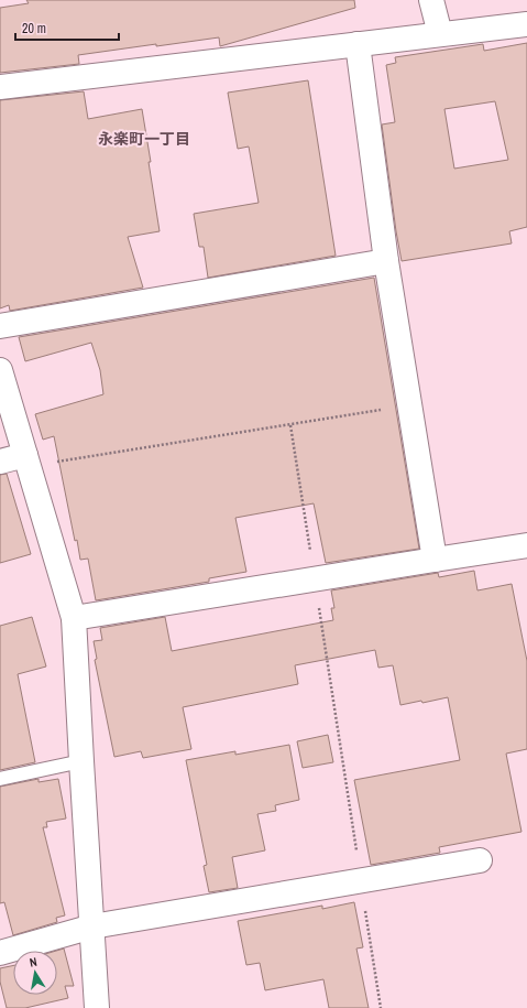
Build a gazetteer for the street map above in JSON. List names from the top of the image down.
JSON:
{
  "districts": ["永楽町一丁目"],
  "scale_bar": "20 m",
  "north": "top"
}
